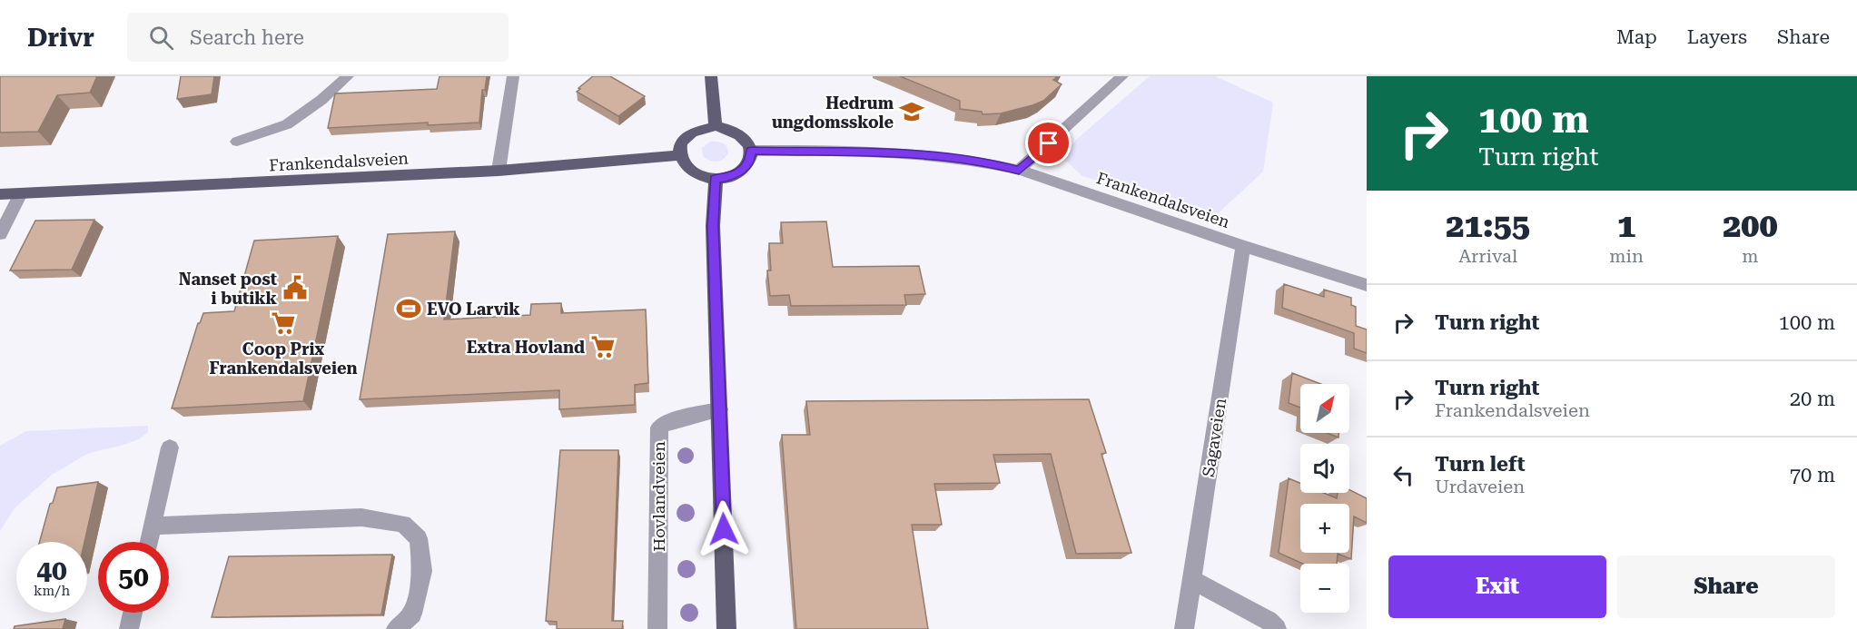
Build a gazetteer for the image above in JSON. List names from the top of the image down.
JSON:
{
  "streets": {
    "main road": ["Frankendalsveien"],
    "street": ["Sagaveien", "Hovlandveien"]
  },
  "crossings": [
    ["Frankendalsveien", "Sagaveien"]
  ],
  "places": {
    "school or university": ["Hedrum ungdomsskole"],
    "public building": ["Nanset post i butikk"],
    "sports": ["EVO Larvik"],
    "supermarket": ["Coop Prix Frankendalsveien", "Extra Hovland"]
  },
  "north": "top right",
  "page": {
    "header": "Drivr",
    "search": "Search here",
    "nav": ["Map", "Layers", "Share"],
    "turn": ["100 m", "Turn right"],
    "eta": [
      "21:55",
      "Arrival",
      "1",
      "min",
      "200",
      "m"
    ],
    "list": [
      {
        "name": "Turn right",
        "value": "100 m"
      },
      {
        "name": "Turn right",
        "note": "Frankendalsveien",
        "value": "20 m"
      },
      {
        "name": "Turn left",
        "note": "Urdaveien",
        "value": "70 m"
      }
    ],
    "map_buttons": ["+", "−"],
    "speed": "40 km/h",
    "limit": "50",
    "buttons": ["Exit", "Share"]
  }
}
